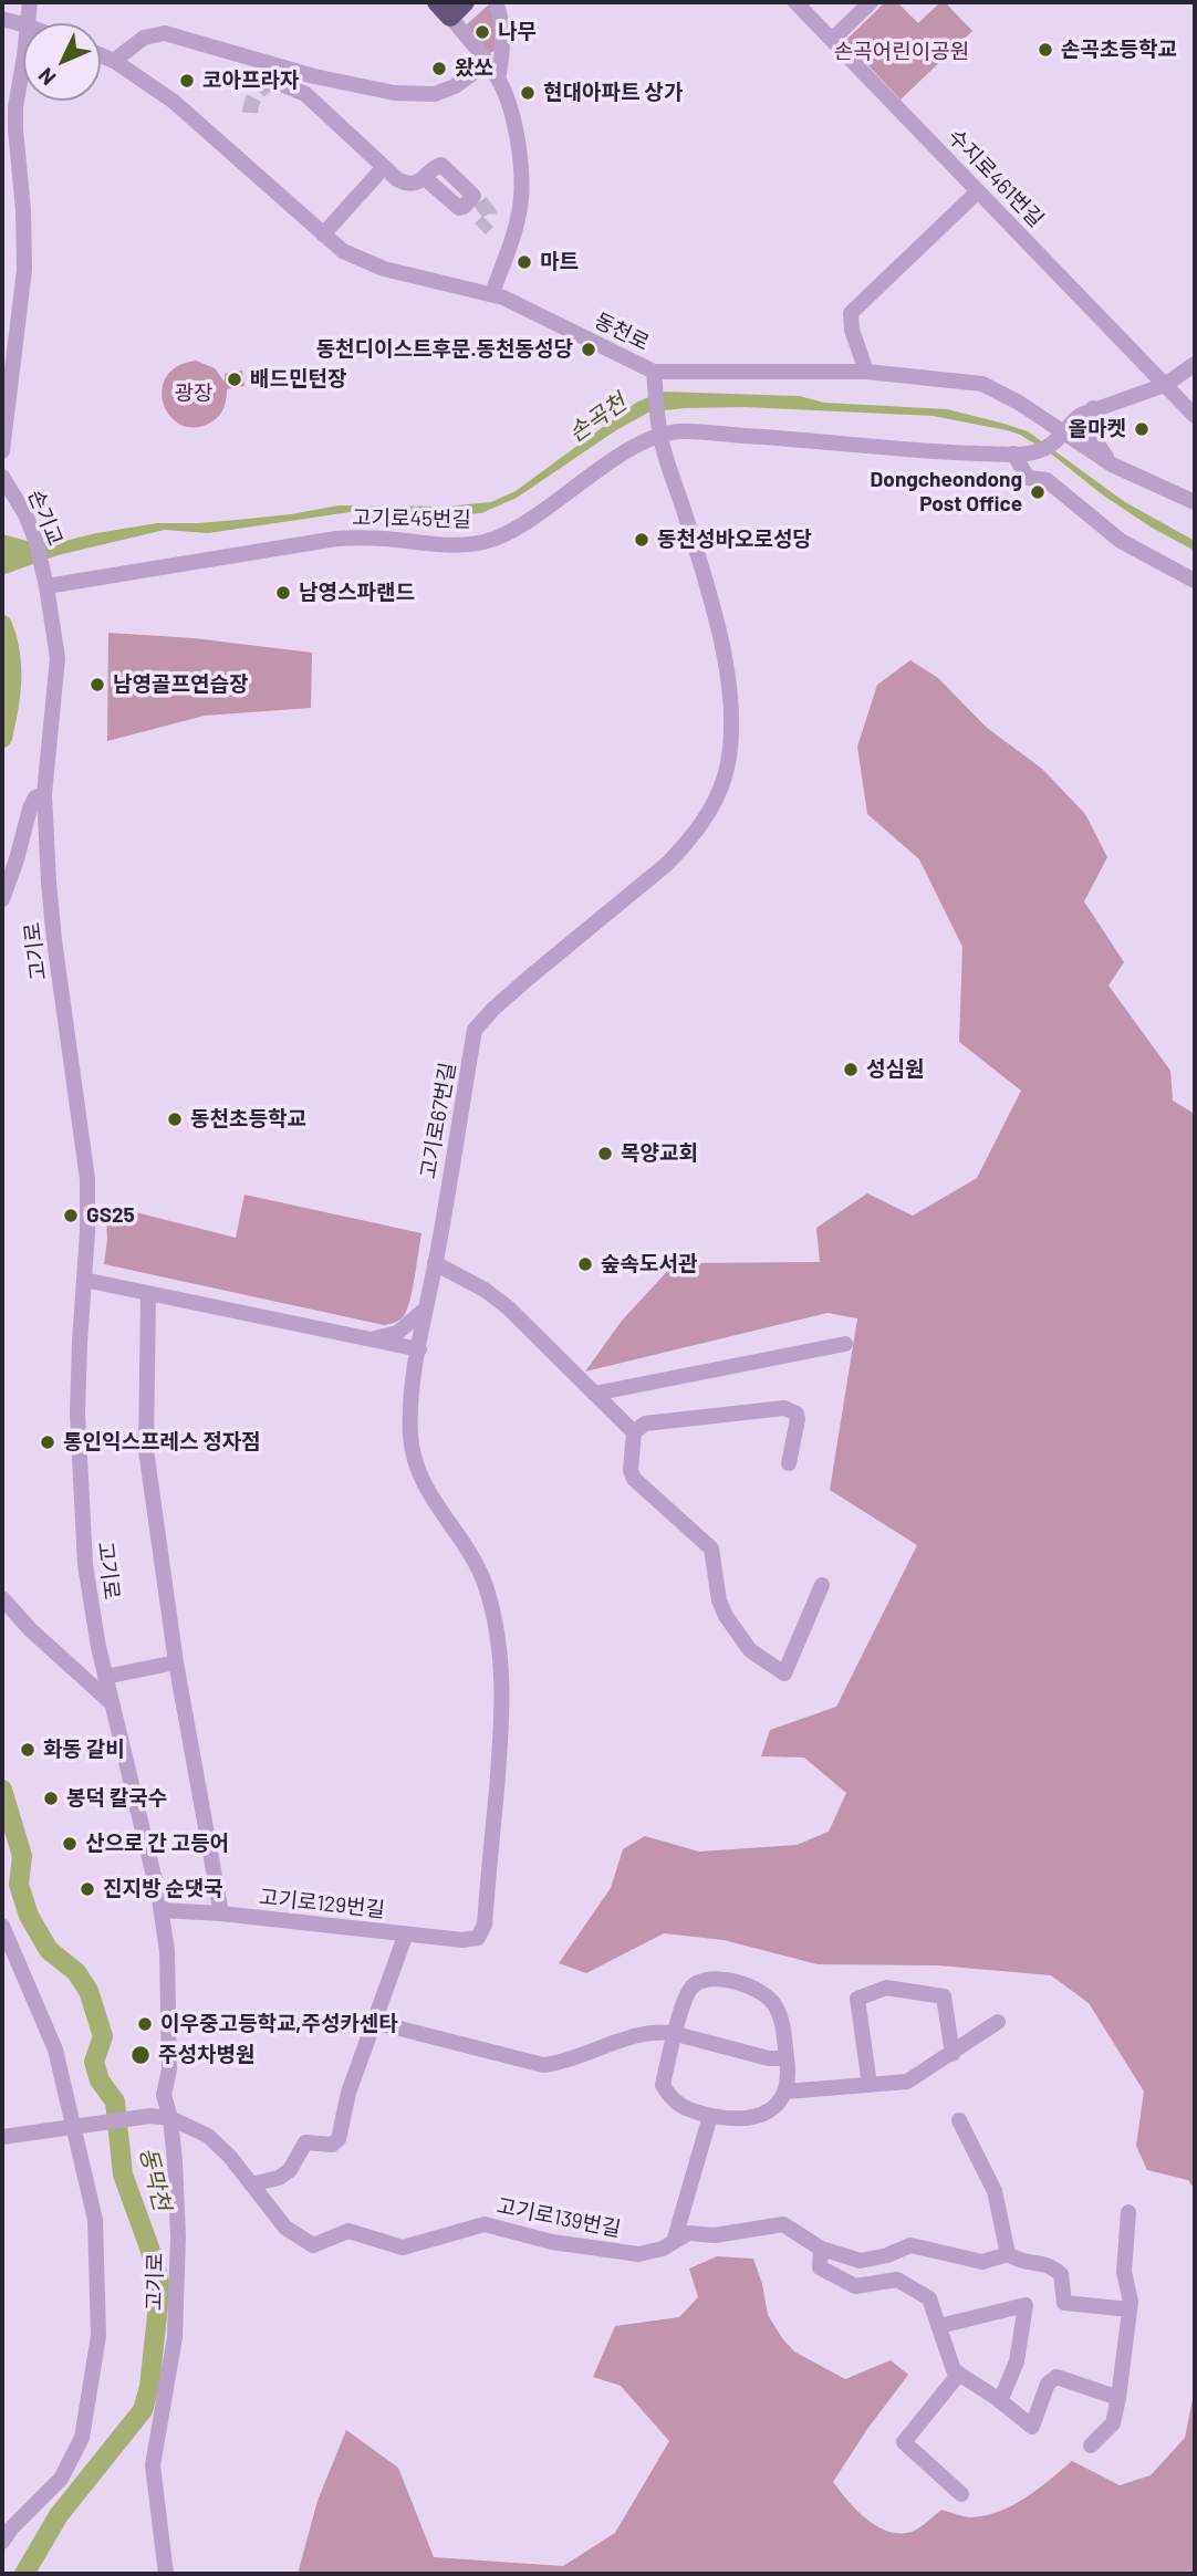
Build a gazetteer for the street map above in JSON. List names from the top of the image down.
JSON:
{
  "streets": {
    "street": [
      "수지로461번길",
      "동천로",
      "손기교",
      "고기로45번길",
      "고기로",
      "고기로67번길",
      "고기로129번길",
      "고기로139번길"
    ]
  },
  "crossings": [
    ["동천로", "고기로67번길"],
    ["손기교", "고기로"],
    ["고기로45번길", "고기로"],
    ["고기로45번길", "고기로67번길"],
    ["고기로", "고기로129번길"],
    ["고기로", "고기로139번길"],
    ["고기로67번길", "고기로129번길"]
  ],
  "water": ["손곡천", "동막천"],
  "parks": ["손곡어린이공원", "광장"],
  "places": [
    "나무",
    "손곡초등학교",
    "왔쏘",
    "코아프라자",
    "현대아파트 상가",
    "마트",
    "동천디이스트후문.동천동성당",
    "배드민턴장",
    "올마켓",
    "Dongcheondong Post Office",
    "동천성바오로성당",
    "남영스파랜드",
    "남영골프연습장",
    "성심원",
    "동천초등학교",
    "목양교회",
    "GS25",
    "숲속도서관",
    "통인익스프레스 정자점",
    "화동 갈비",
    "봉덕 칼국수",
    "산으로 간 고등어",
    "진지방 순댓국",
    "이우중고등학교,주성카센타",
    "주성차병원"
  ],
  "north": "bottom left"
}
